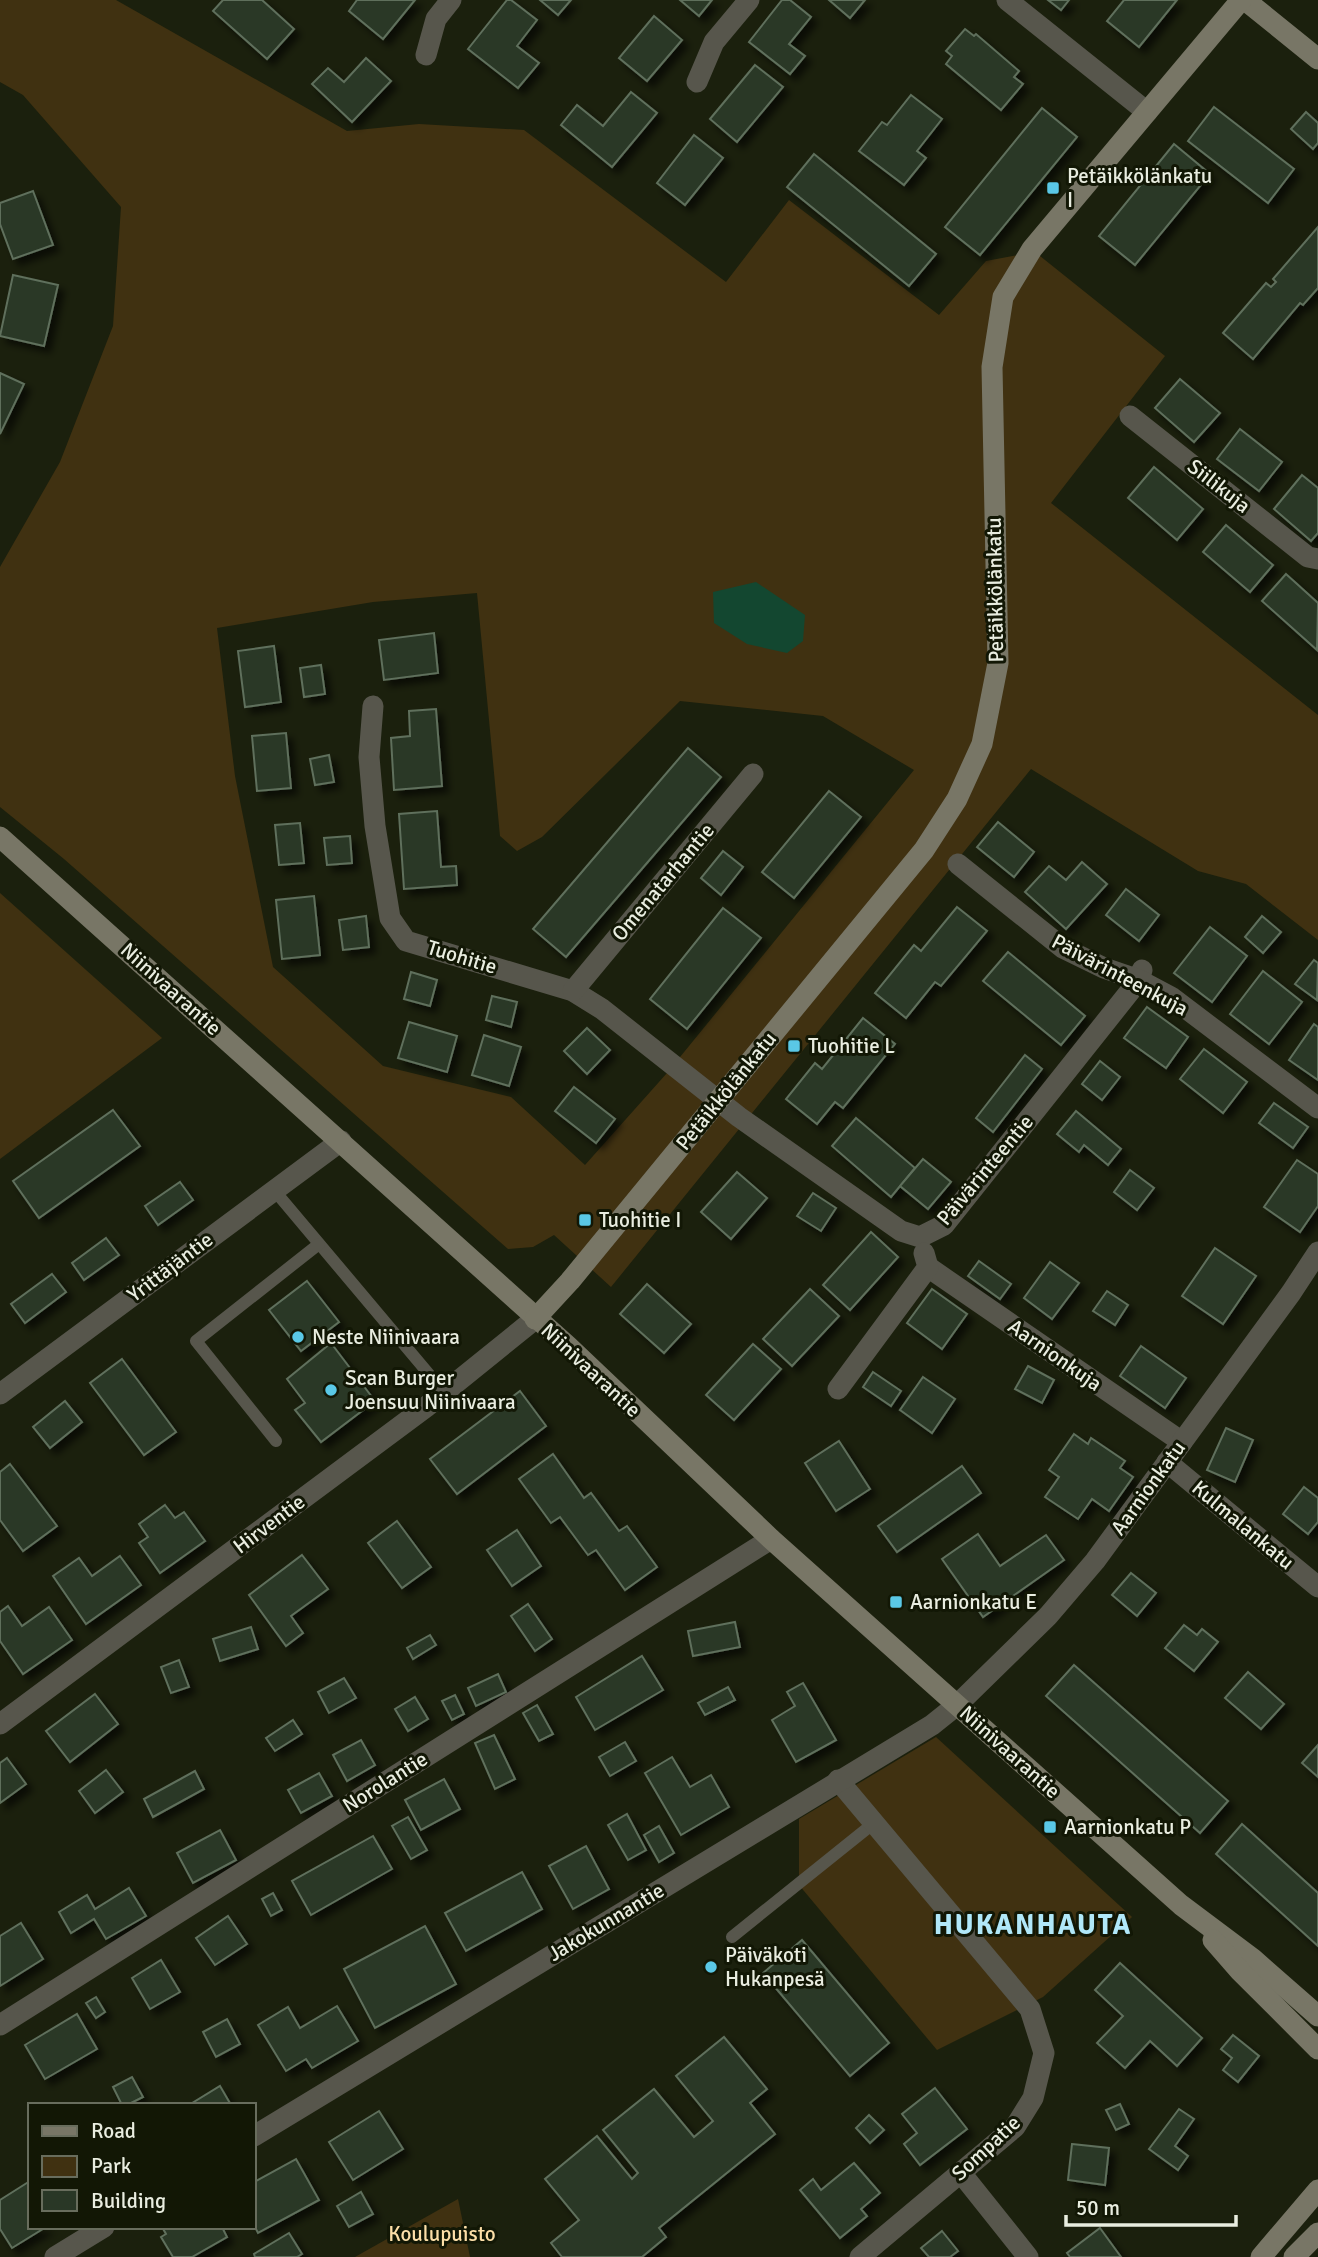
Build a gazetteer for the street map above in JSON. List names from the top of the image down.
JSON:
{
  "streets": {
    "main road": ["Petäikkölänkatu", "Niinivaarantie"],
    "street": [
      "Siilikuja",
      "Omenatarhantie",
      "Tuohitie",
      "Päivärinteenkuja",
      "Päivärinteentie",
      "Yrittäjäntie",
      "Aarnionkuja",
      "Aarnionkatu",
      "Hirventie",
      "Kulmalankatu",
      "Norolantie",
      "Jakokunnantie",
      "Sompatie"
    ]
  },
  "crossings": [
    ["Petäikkölänkatu", "Tuohitie"],
    ["Petäikkölänkatu", "Niinivaarantie"],
    ["Petäikkölänkatu", "Päivärinteentie"],
    ["Petäikkölänkatu", "Hirventie"],
    ["Omenatarhantie", "Tuohitie"],
    ["Tuohitie", "Päivärinteentie"],
    ["Päivärinteenkuja", "Päivärinteentie"],
    ["Niinivaarantie", "Yrittäjäntie"],
    ["Niinivaarantie", "Aarnionkatu"],
    ["Niinivaarantie", "Hirventie"],
    ["Niinivaarantie", "Norolantie"],
    ["Niinivaarantie", "Jakokunnantie"],
    ["Aarnionkuja", "Aarnionkatu"],
    ["Aarnionkatu", "Kulmalankatu"],
    ["Aarnionkatu", "Jakokunnantie"],
    ["Jakokunnantie", "Sompatie"]
  ],
  "districts": ["HUKANHAUTA"],
  "parks": ["Koulupuisto"],
  "places": {
    "transit": [
      "Petäikkölänkatu I",
      "Tuohitie L",
      "Tuohitie I",
      "Aarnionkatu E",
      "Aarnionkatu P"
    ],
    "other": ["Neste Niinivaara", "Scan Burger Joensuu Niinivaara", "Päiväkoti Hukanpesä"]
  },
  "legend": ["Road", "Park", "Building"],
  "scale_bar": "50 m"
}
